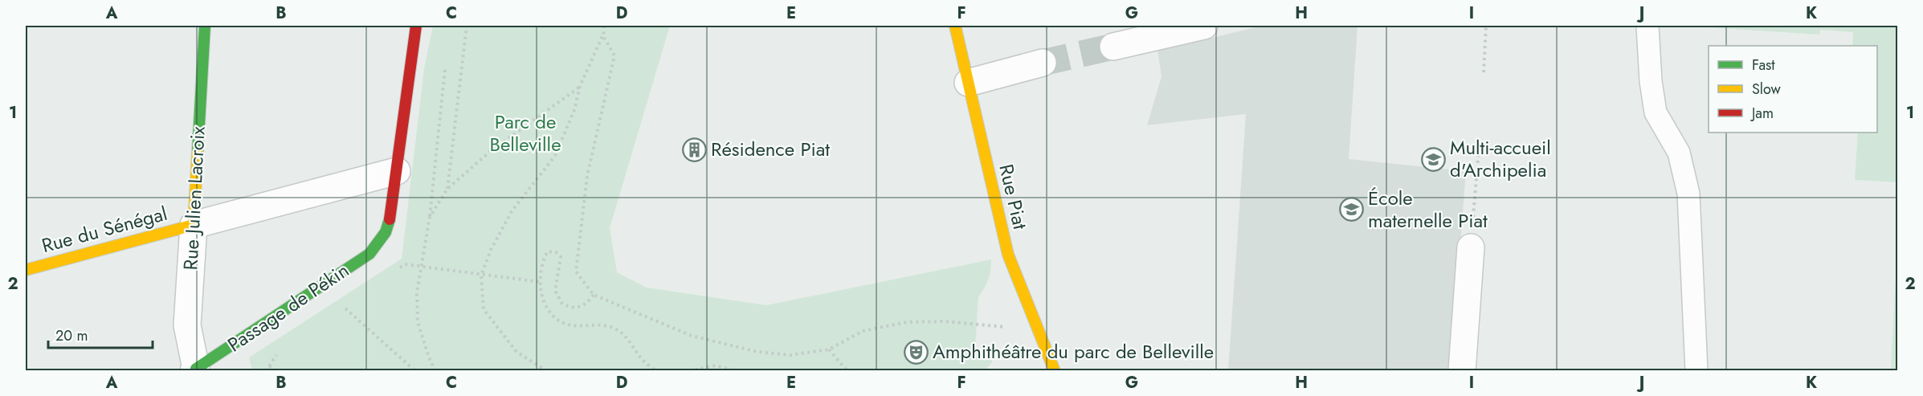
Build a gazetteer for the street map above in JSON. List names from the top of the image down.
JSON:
{
  "streets": {
    "street": [
      "Rue Piat",
      "Rue Julien Lacroix",
      "Rue du Sénégal",
      "Passage de Pékin"
    ]
  },
  "crossings": [
    ["Rue Julien Lacroix", "Rue du Sénégal"],
    ["Rue Julien Lacroix", "Passage de Pékin"]
  ],
  "parks": ["Parc de Belleville"],
  "places": {
    "building": ["Résidence Piat"],
    "school or university": ["Multi-accueil d'Archipelia", "École maternelle Piat"],
    "theatre": ["Amphithéâtre du parc de Belleville"]
  },
  "legend": ["Fast", "Slow", "Jam"],
  "scale_bar": "20 m",
  "grid": {
    "columns": [
      "A",
      "B",
      "C",
      "D",
      "E",
      "F",
      "G",
      "H",
      "I",
      "J",
      "K"
    ],
    "rows": ["1", "2"]
  }
}
